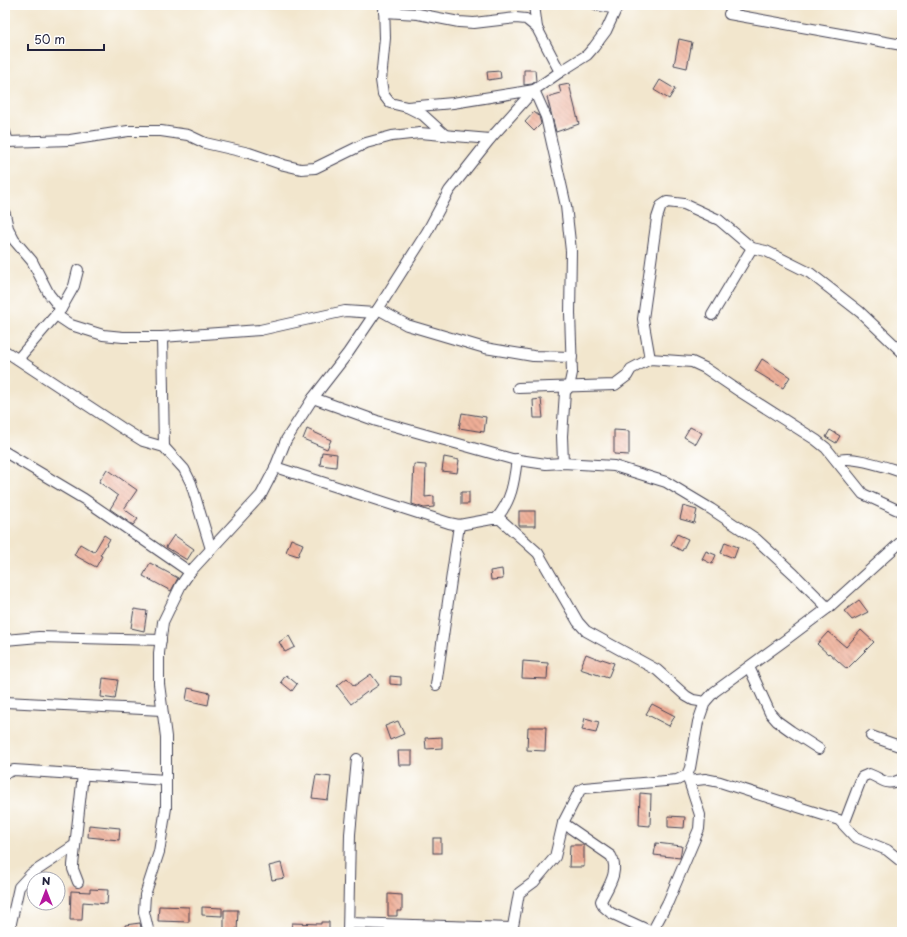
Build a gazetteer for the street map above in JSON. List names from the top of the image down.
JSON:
{
  "scale_bar": "50 m",
  "north": "top"
}
